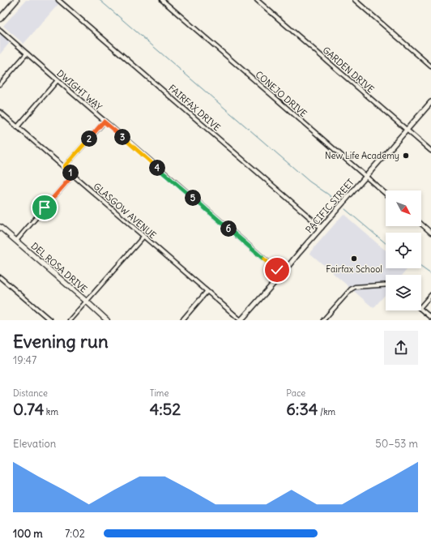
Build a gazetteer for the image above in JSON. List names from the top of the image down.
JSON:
{
  "streets": {
    "main road": ["DEL ROSA DRIVE"],
    "street": [
      "GARDEN DRIVE",
      "DWIGHT WAY",
      "CONEJO DRIVE",
      "FAIRFAX DRIVE",
      "PACIFIC STREET",
      "GLASGOW AVENUE"
    ]
  },
  "crossings": [
    ["GARDEN DRIVE", "PACIFIC STREET"],
    ["DWIGHT WAY", "PACIFIC STREET"],
    ["CONEJO DRIVE", "PACIFIC STREET"],
    ["FAIRFAX DRIVE", "PACIFIC STREET"],
    ["PACIFIC STREET", "GLASGOW AVENUE"]
  ],
  "places": ["New Life Academy", "Fairfax School"],
  "north": "bottom right",
  "page": {
    "pins": [
      "3",
      "2",
      "4",
      "1",
      "5",
      "6"
    ],
    "heading": ["Evening run", "19:47"],
    "stats": [
      ["Distance", "0.74 km"],
      ["Time", "4:52"],
      ["Pace", "6:34 /km"]
    ],
    "chart": ["Elevation", "50–53 m"],
    "list": [
      {
        "name": "100 m",
        "note": "7:02"
      }
    ]
  }
}
